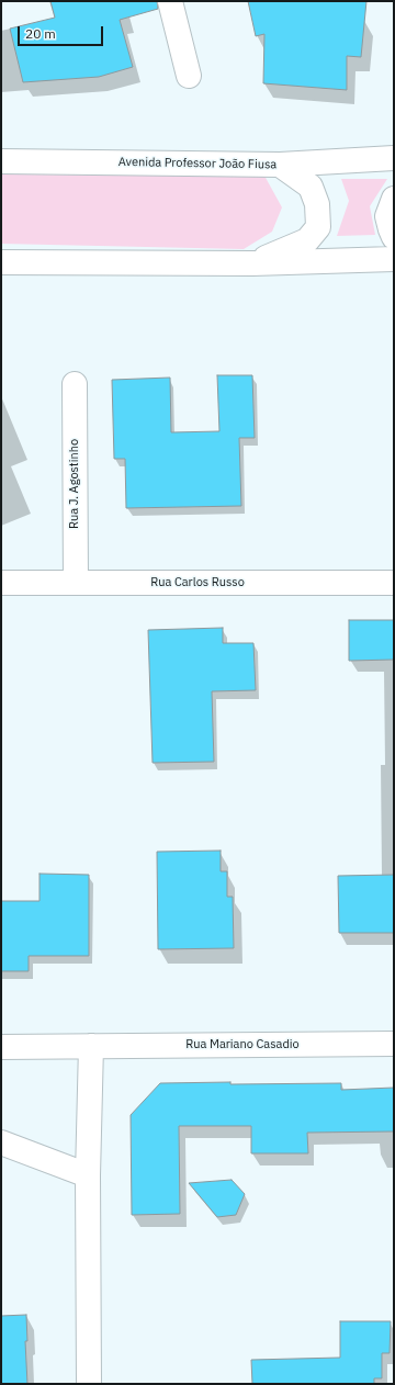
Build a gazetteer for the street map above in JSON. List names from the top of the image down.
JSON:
{
  "streets": {
    "street": [
      "Avenida Professor João Fiusa",
      "Rua J. Agostinho",
      "Rua Carlos Russo",
      "Rua Mariano Casadio"
    ]
  },
  "crossings": [
    ["Rua J. Agostinho", "Rua Carlos Russo"]
  ],
  "scale_bar": "20 m"
}
